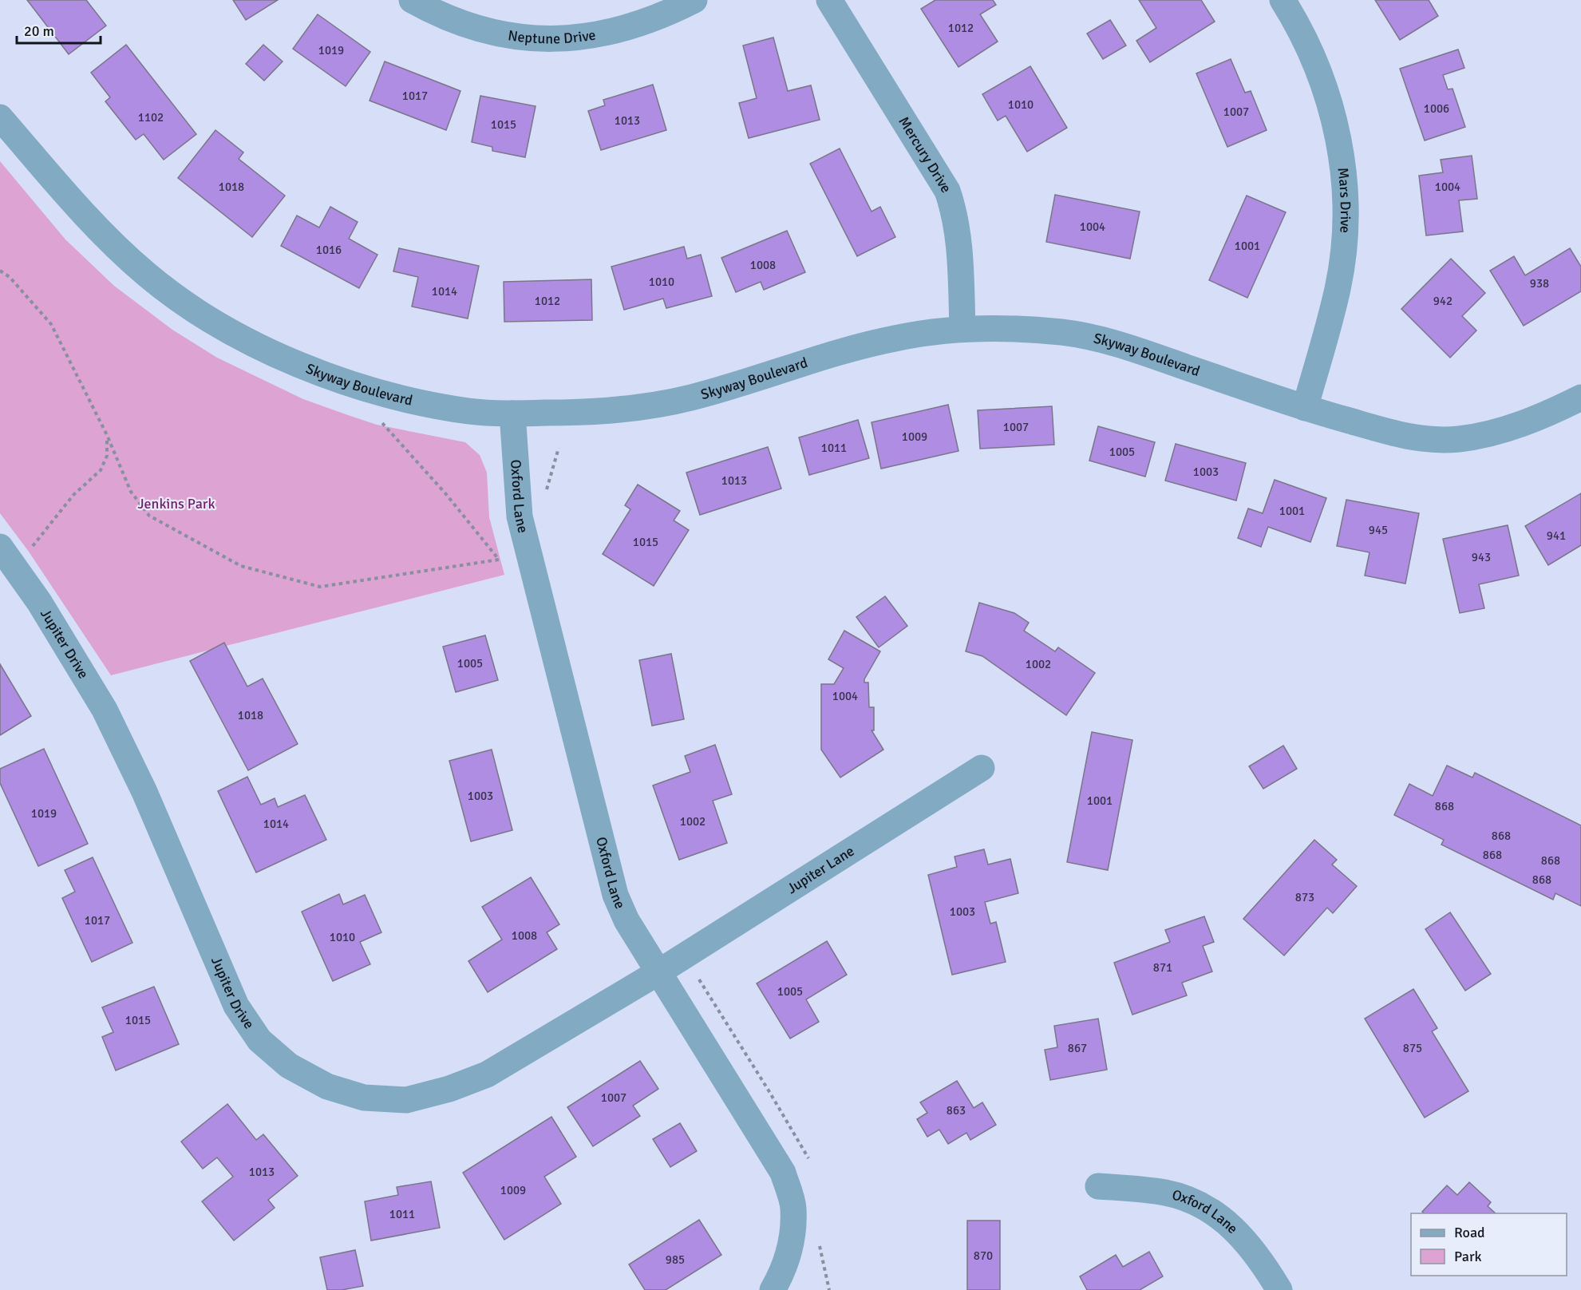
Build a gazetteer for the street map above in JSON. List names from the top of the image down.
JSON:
{
  "streets": {
    "street": [
      "Neptune Drive",
      "Mercury Drive",
      "Mars Drive",
      "Skyway Boulevard",
      "Oxford Lane",
      "Jupiter Drive",
      "Jupiter Lane"
    ]
  },
  "crossings": [
    ["Mercury Drive", "Skyway Boulevard"],
    ["Mars Drive", "Skyway Boulevard"],
    ["Skyway Boulevard", "Oxford Lane"],
    ["Oxford Lane", "Jupiter Drive"],
    ["Oxford Lane", "Jupiter Lane"],
    ["Jupiter Drive", "Jupiter Lane"]
  ],
  "parks": ["Jenkins Park"],
  "house_numbers": [
    "1012",
    "1019",
    "1017",
    "1010",
    "1006",
    "1007",
    "1102",
    "1013",
    "1015",
    "1018",
    "1004",
    "1004",
    "1001",
    "1016",
    "1008",
    "1010",
    "938",
    "1014",
    "1012",
    "942",
    "1007",
    "1009",
    "1011",
    "1005",
    "1003",
    "1013",
    "1001",
    "945",
    "941",
    "1015",
    "943",
    "1005",
    "1002",
    "1004",
    "1018",
    "1003",
    "1001",
    "868",
    "1019",
    "1002",
    "1014",
    "868",
    "868",
    "868",
    "868",
    "873",
    "1003",
    "1017",
    "1008",
    "1010",
    "871",
    "1005",
    "1015",
    "867",
    "875",
    "1007",
    "863",
    "1013",
    "1009",
    "1011",
    "870",
    "985"
  ],
  "legend": ["Road", "Park"],
  "scale_bar": "20 m"
}
